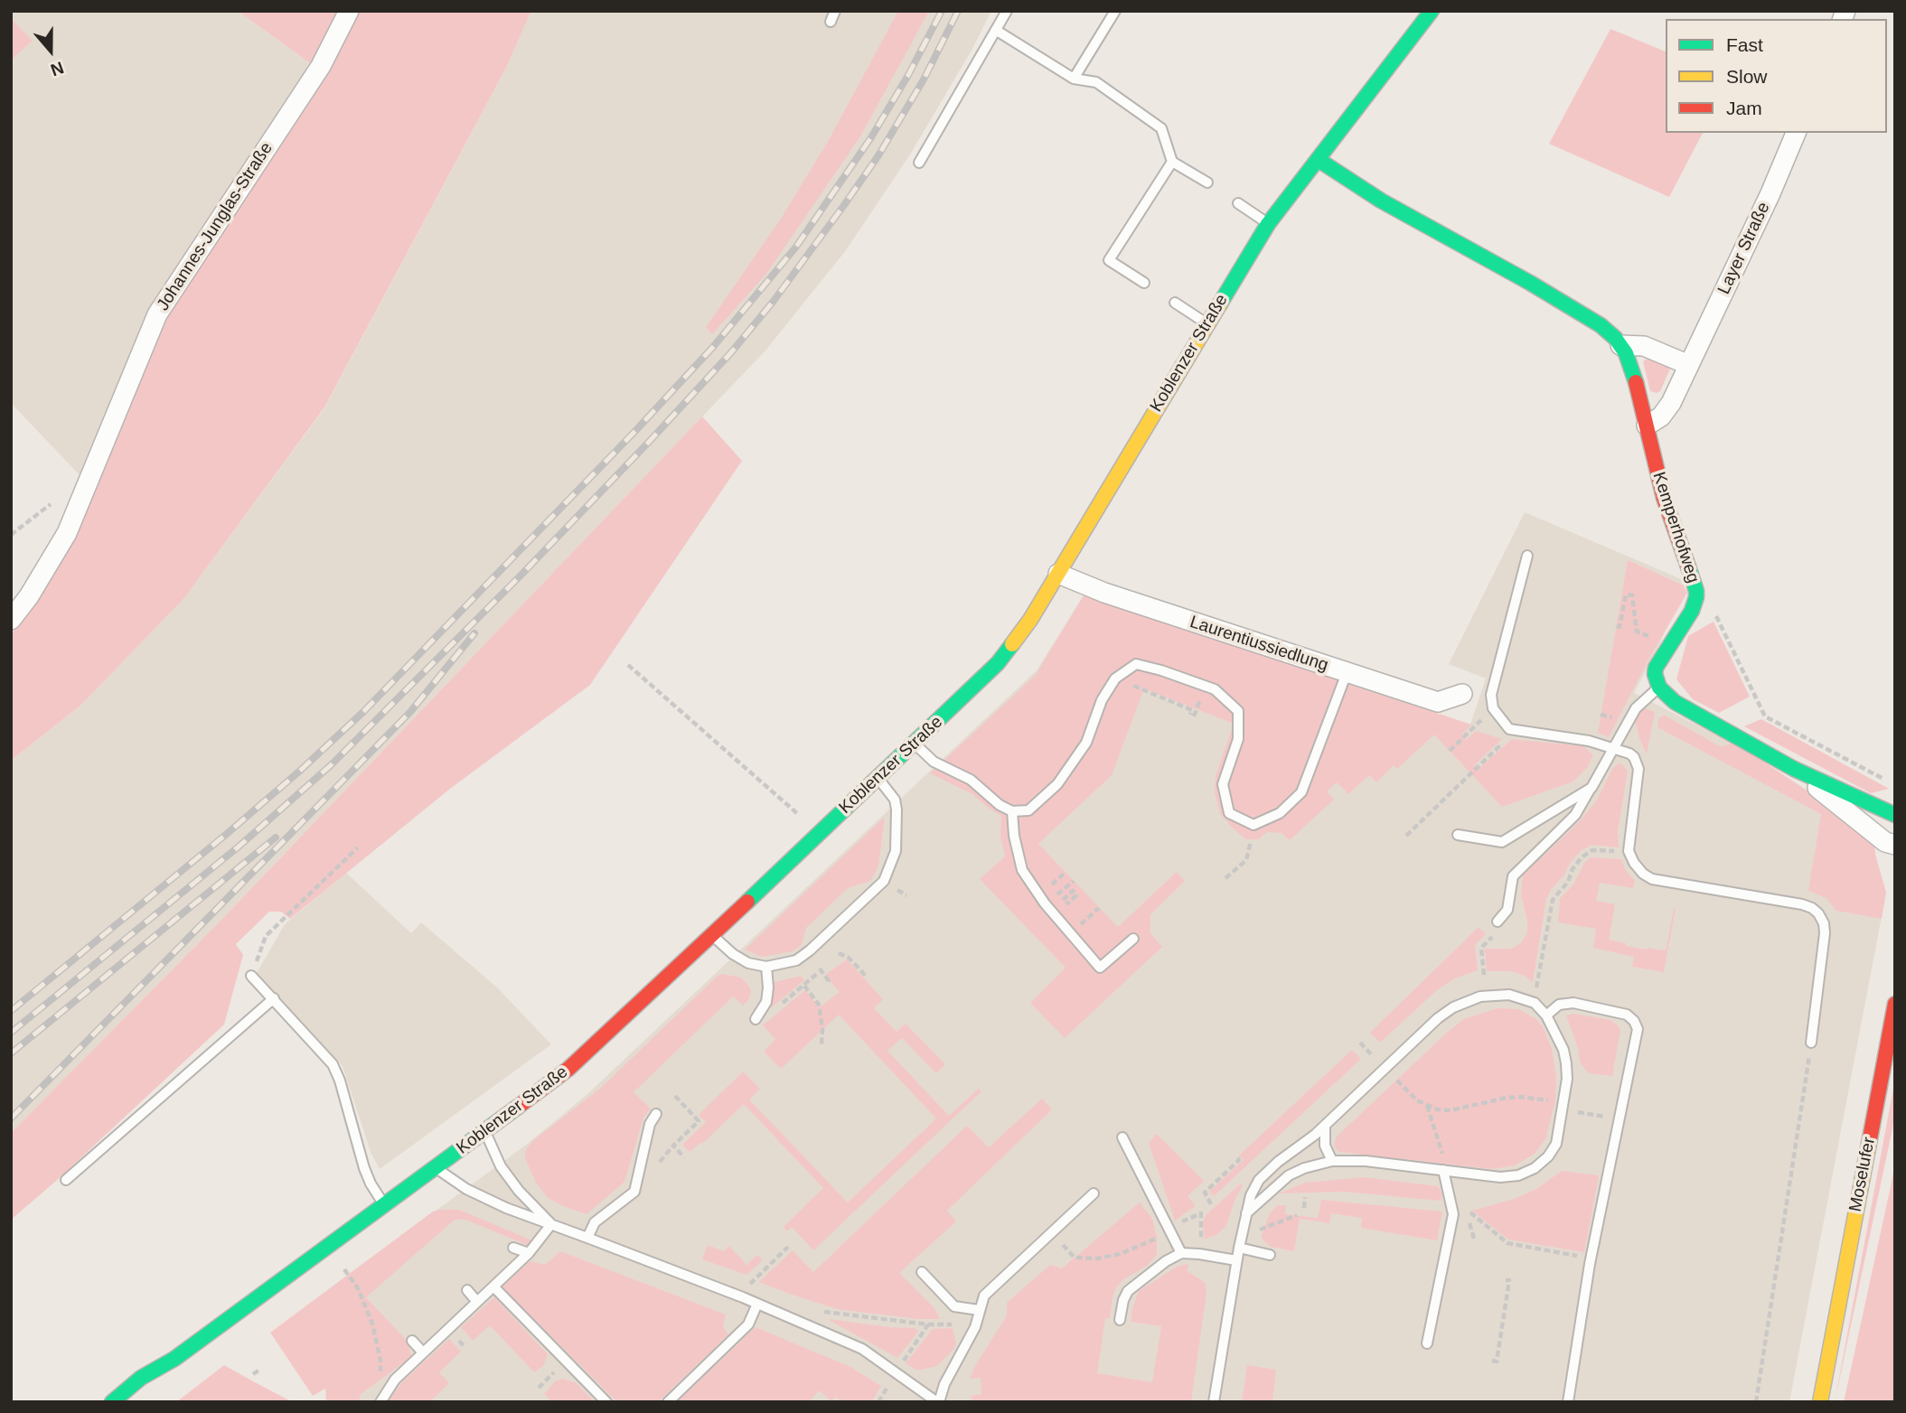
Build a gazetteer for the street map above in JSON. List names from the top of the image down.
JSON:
{
  "streets": {
    "street": [
      "Johannes-Junglas-Straße",
      "Layer Straße",
      "Koblenzer Straße",
      "Kemperhofweg",
      "Laurentiussiedlung",
      "Moselufer"
    ]
  },
  "crossings": [
    ["Koblenzer Straße", "Kemperhofweg"],
    ["Koblenzer Straße", "Laurentiussiedlung"]
  ],
  "legend": ["Fast", "Slow", "Jam"],
  "north": "bottom"
}
